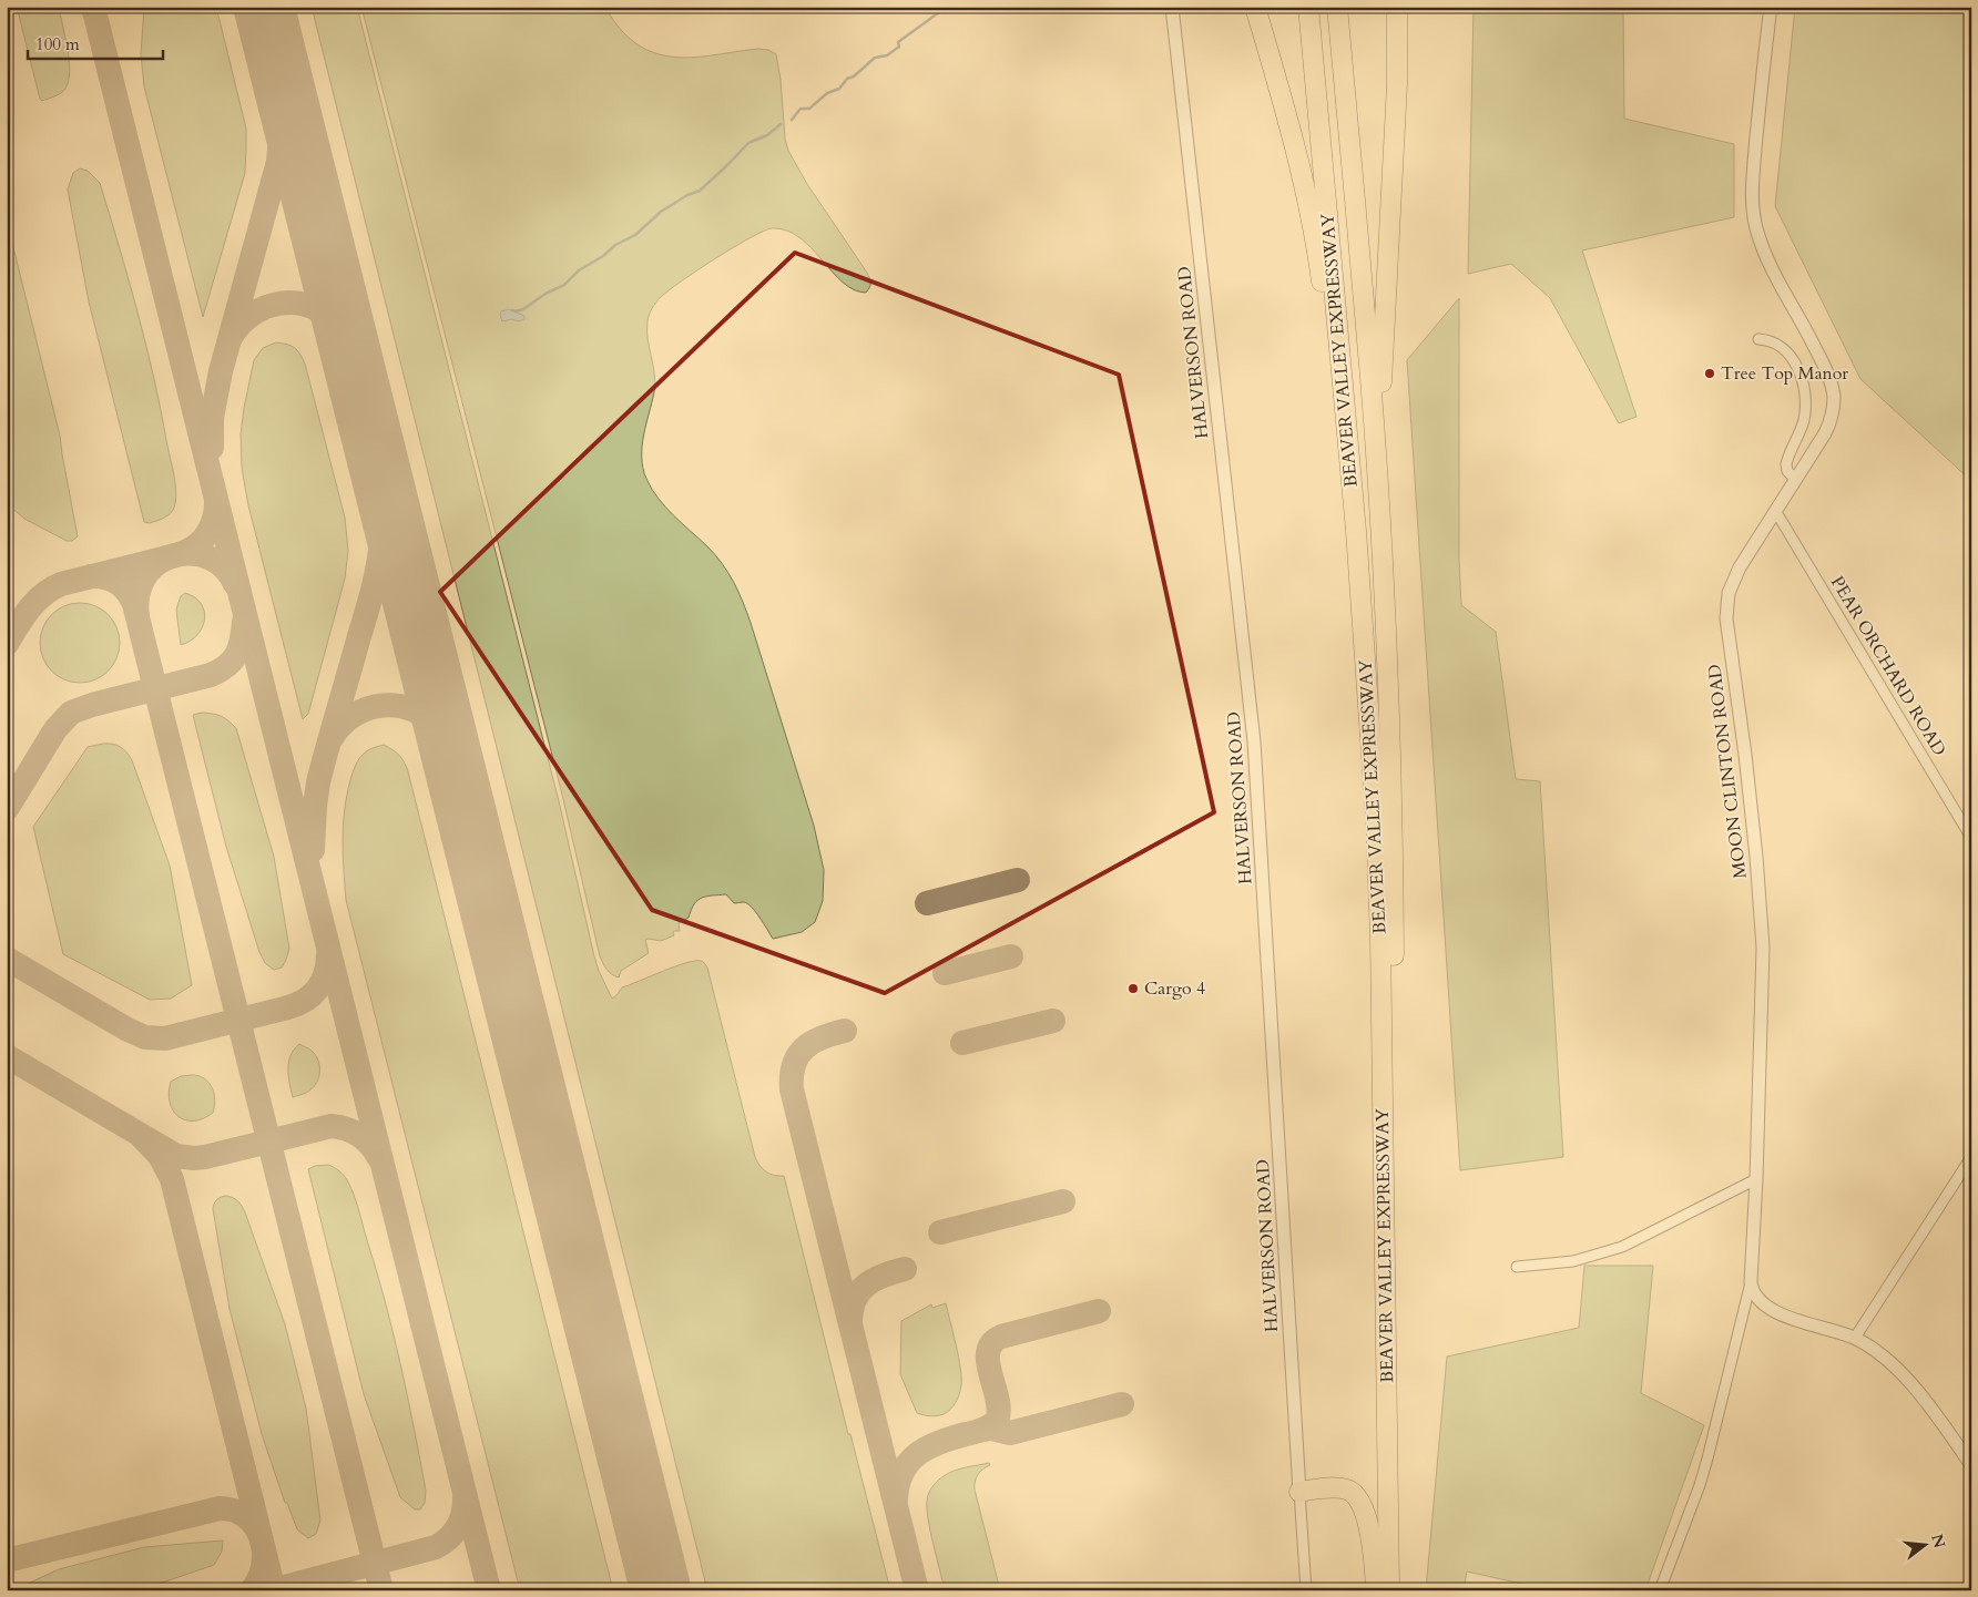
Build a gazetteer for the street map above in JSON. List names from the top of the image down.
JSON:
{
  "streets": {
    "highway": ["BEAVER VALLEY EXPRESSWAY"],
    "street": ["HALVERSON ROAD", "PEAR ORCHARD ROAD", "MOON CLINTON ROAD"]
  },
  "crossings": [
    ["PEAR ORCHARD ROAD", "MOON CLINTON ROAD"]
  ],
  "places": ["Tree Top Manor", "Cargo 4"],
  "scale_bar": "100 m",
  "north": "right"
}
